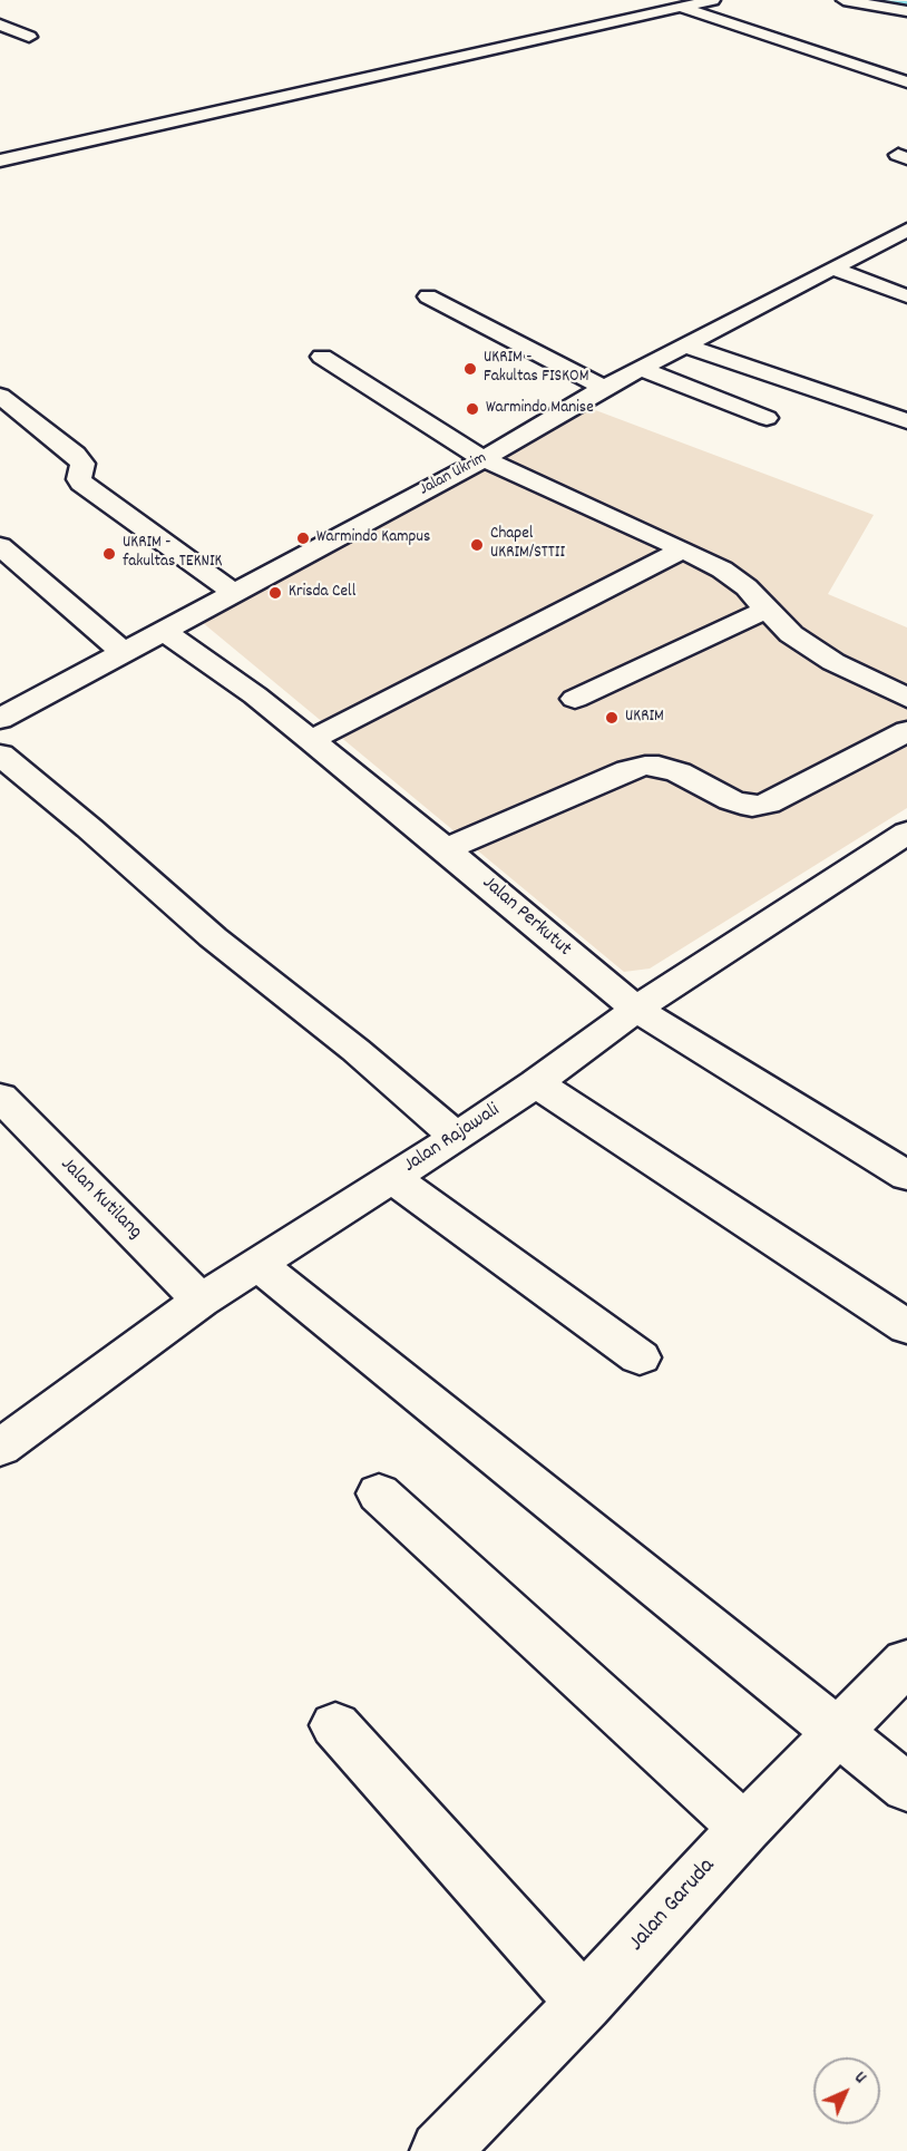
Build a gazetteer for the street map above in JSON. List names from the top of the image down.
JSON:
{
  "streets": {
    "street": [
      "Jalan Ukrim",
      "Jalan Perkutut",
      "Jalan Rajawali",
      "Jalan Kutilang",
      "Jalan Garuda"
    ]
  },
  "crossings": [
    ["Jalan Ukrim", "Jalan Perkutut"],
    ["Jalan Perkutut", "Jalan Rajawali"],
    ["Jalan Rajawali", "Jalan Kutilang"]
  ],
  "places": [
    "UKRIM - Fakultas FISKOM",
    "Warmindo Manise",
    "Warmindo Kampus",
    "Chapel UKRIM/STTII",
    "UKRIM - fakultas TEKNIK",
    "Krisda Cell",
    "UKRIM"
  ],
  "north": "top right"
}
